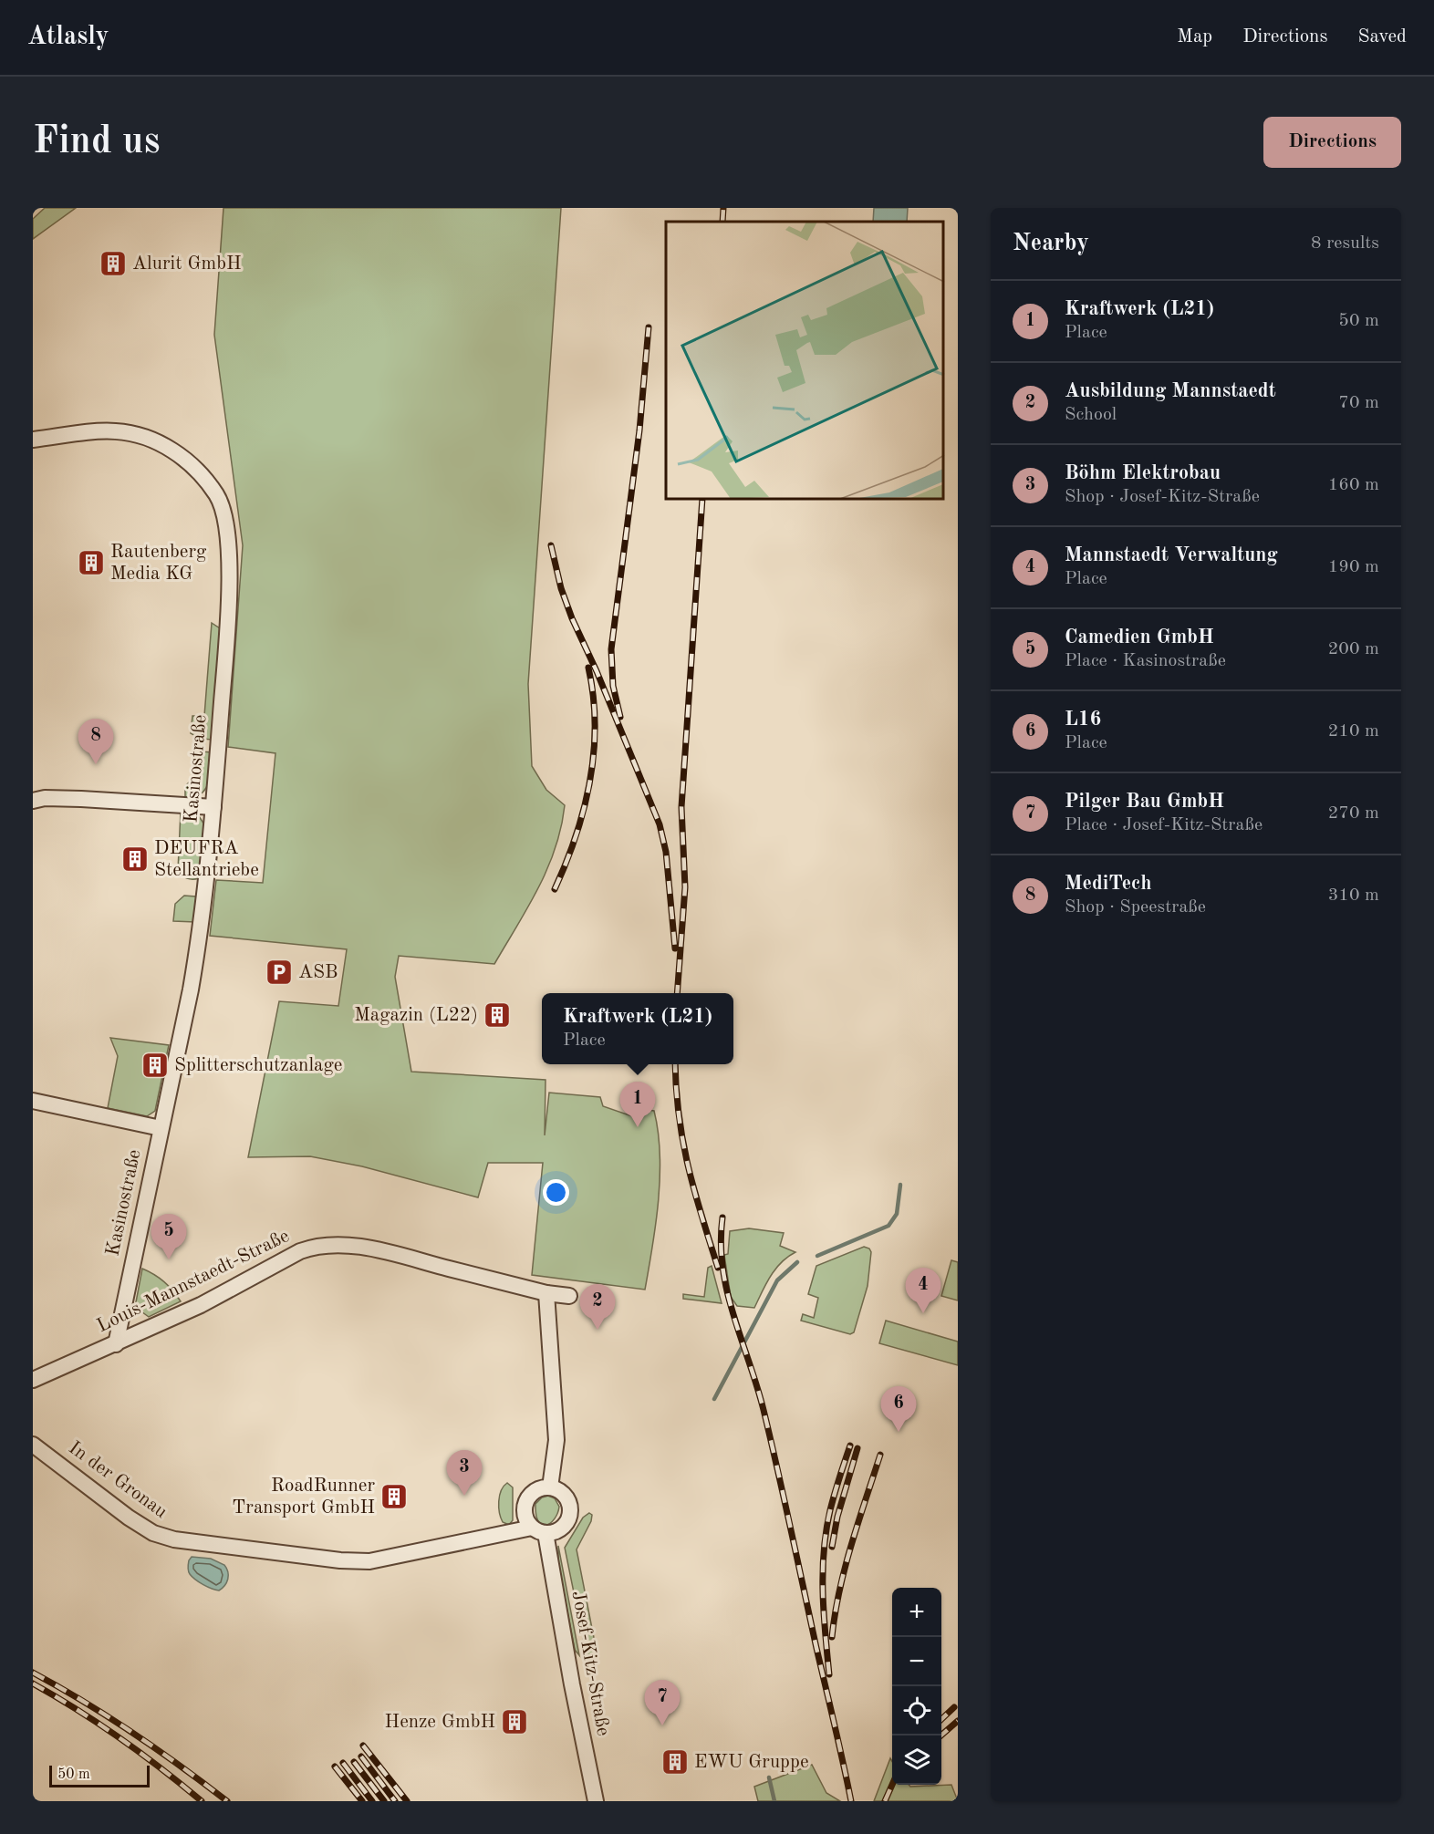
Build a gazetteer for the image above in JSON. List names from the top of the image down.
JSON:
{
  "streets": {
    "street": [
      "Kasinostraße",
      "Louis-Mannstaedt-Straße",
      "In der Gronau",
      "Josef-Kitz-Straße"
    ]
  },
  "crossings": [
    ["Kasinostraße", "Louis-Mannstaedt-Straße"],
    ["In der Gronau", "Josef-Kitz-Straße"]
  ],
  "places": {
    "building": [
      "Alurit GmbH",
      "Rautenberg Media KG",
      "DEUFRA Stellantriebe",
      "Magazin (L22)",
      "Splitterschutzanlage",
      "RoadRunner Transport GmbH",
      "Henze GmbH",
      "EWU Gruppe"
    ],
    "parking": ["ASB"]
  },
  "scale_bar": "50 m",
  "page": {
    "header": "Atlasly",
    "nav": ["Map", "Directions", "Saved"],
    "buttons": "Directions",
    "title": "Find us",
    "heading": ["Nearby", "8 results"],
    "list": [
      {
        "mark": "1",
        "name": "Kraftwerk (L21)",
        "note": "Place",
        "value": "50 m"
      },
      {
        "mark": "2",
        "name": "Ausbildung Mannstaedt",
        "note": "School",
        "value": "70 m"
      },
      {
        "mark": "3",
        "name": "Böhm Elektrobau",
        "note": "Shop · Josef-Kitz-Straße",
        "value": "160 m"
      },
      {
        "mark": "4",
        "name": "Mannstaedt Verwaltung",
        "note": "Place",
        "value": "190 m"
      },
      {
        "mark": "5",
        "name": "Camedien GmbH",
        "note": "Place · Kasinostraße",
        "value": "200 m"
      },
      {
        "mark": "6",
        "name": "L16",
        "note": "Place",
        "value": "210 m"
      },
      {
        "mark": "7",
        "name": "Pilger Bau GmbH",
        "note": "Place · Josef-Kitz-Straße",
        "value": "270 m"
      },
      {
        "mark": "8",
        "name": "MediTech",
        "note": "Shop · Speestraße",
        "value": "310 m"
      }
    ],
    "pins": [
      "8",
      "1",
      "5",
      "4",
      "2",
      "6",
      "3",
      "7"
    ],
    "popup": ["Kraftwerk (L21)", "Place"],
    "map_buttons": ["+", "−"],
    "scale": "50 m"
  }
}
